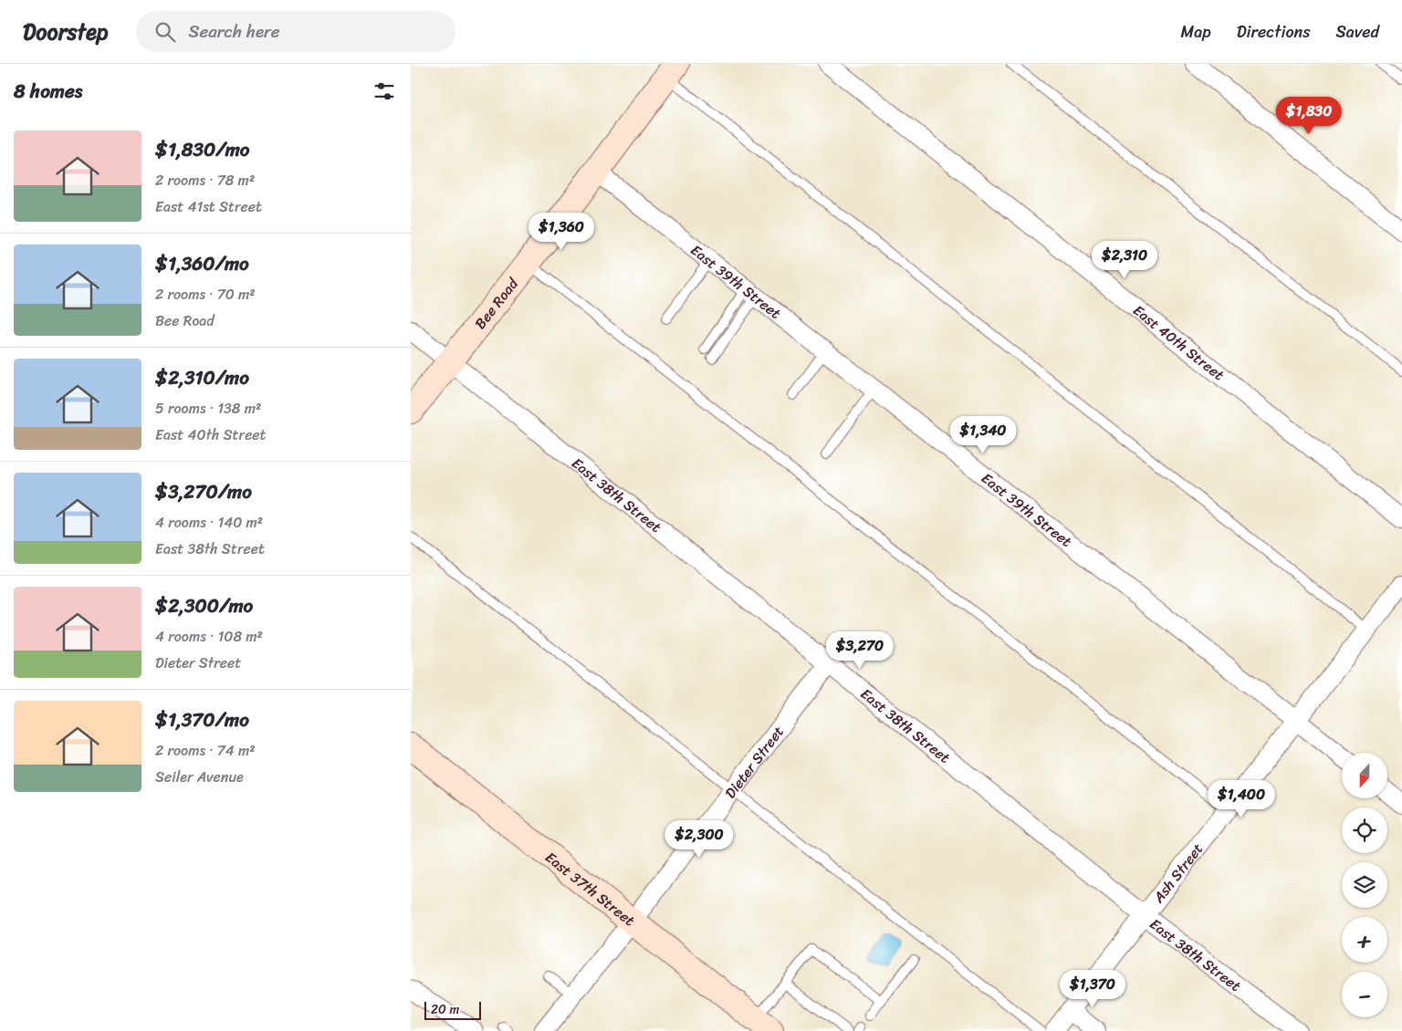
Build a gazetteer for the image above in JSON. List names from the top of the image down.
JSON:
{
  "streets": {
    "main road": ["Bee Road", "East 37th Street"],
    "street": [
      "East 39th Street",
      "East 40th Street",
      "East 38th Street",
      "Dieter Street",
      "Ash Street"
    ]
  },
  "crossings": [
    ["East 39th Street", "Bee Road"],
    ["East 39th Street", "Ash Street"],
    ["Bee Road", "East 38th Street"],
    ["East 38th Street", "Dieter Street"],
    ["East 38th Street", "Ash Street"],
    ["Dieter Street", "East 37th Street"]
  ],
  "scale_bar": "20 m",
  "north": "bottom",
  "page": {
    "header": "Doorstep",
    "search": "Search here",
    "nav": ["Map", "Directions", "Saved"],
    "heading": "8 homes",
    "price": [
      "$1,830",
      "$1,360",
      "$2,310",
      "$1,340",
      "$3,270",
      "$1,400",
      "$2,300",
      "$1,370"
    ],
    "list": [
      {
        "name": "$1,830/mo",
        "note": "2 rooms · 78 m² · East 41st Street"
      },
      {
        "name": "$1,360/mo",
        "note": "2 rooms · 70 m² · Bee Road"
      },
      {
        "name": "$2,310/mo",
        "note": "5 rooms · 138 m² · East 40th Street"
      },
      {
        "name": "$3,270/mo",
        "note": "4 rooms · 140 m² · East 38th Street"
      },
      {
        "name": "$2,300/mo",
        "note": "4 rooms · 108 m² · Dieter Street"
      },
      {
        "name": "$1,370/mo",
        "note": "2 rooms · 74 m² · Seiler Avenue"
      }
    ],
    "map_buttons": ["+", "−"],
    "scale": "20 m"
  }
}
